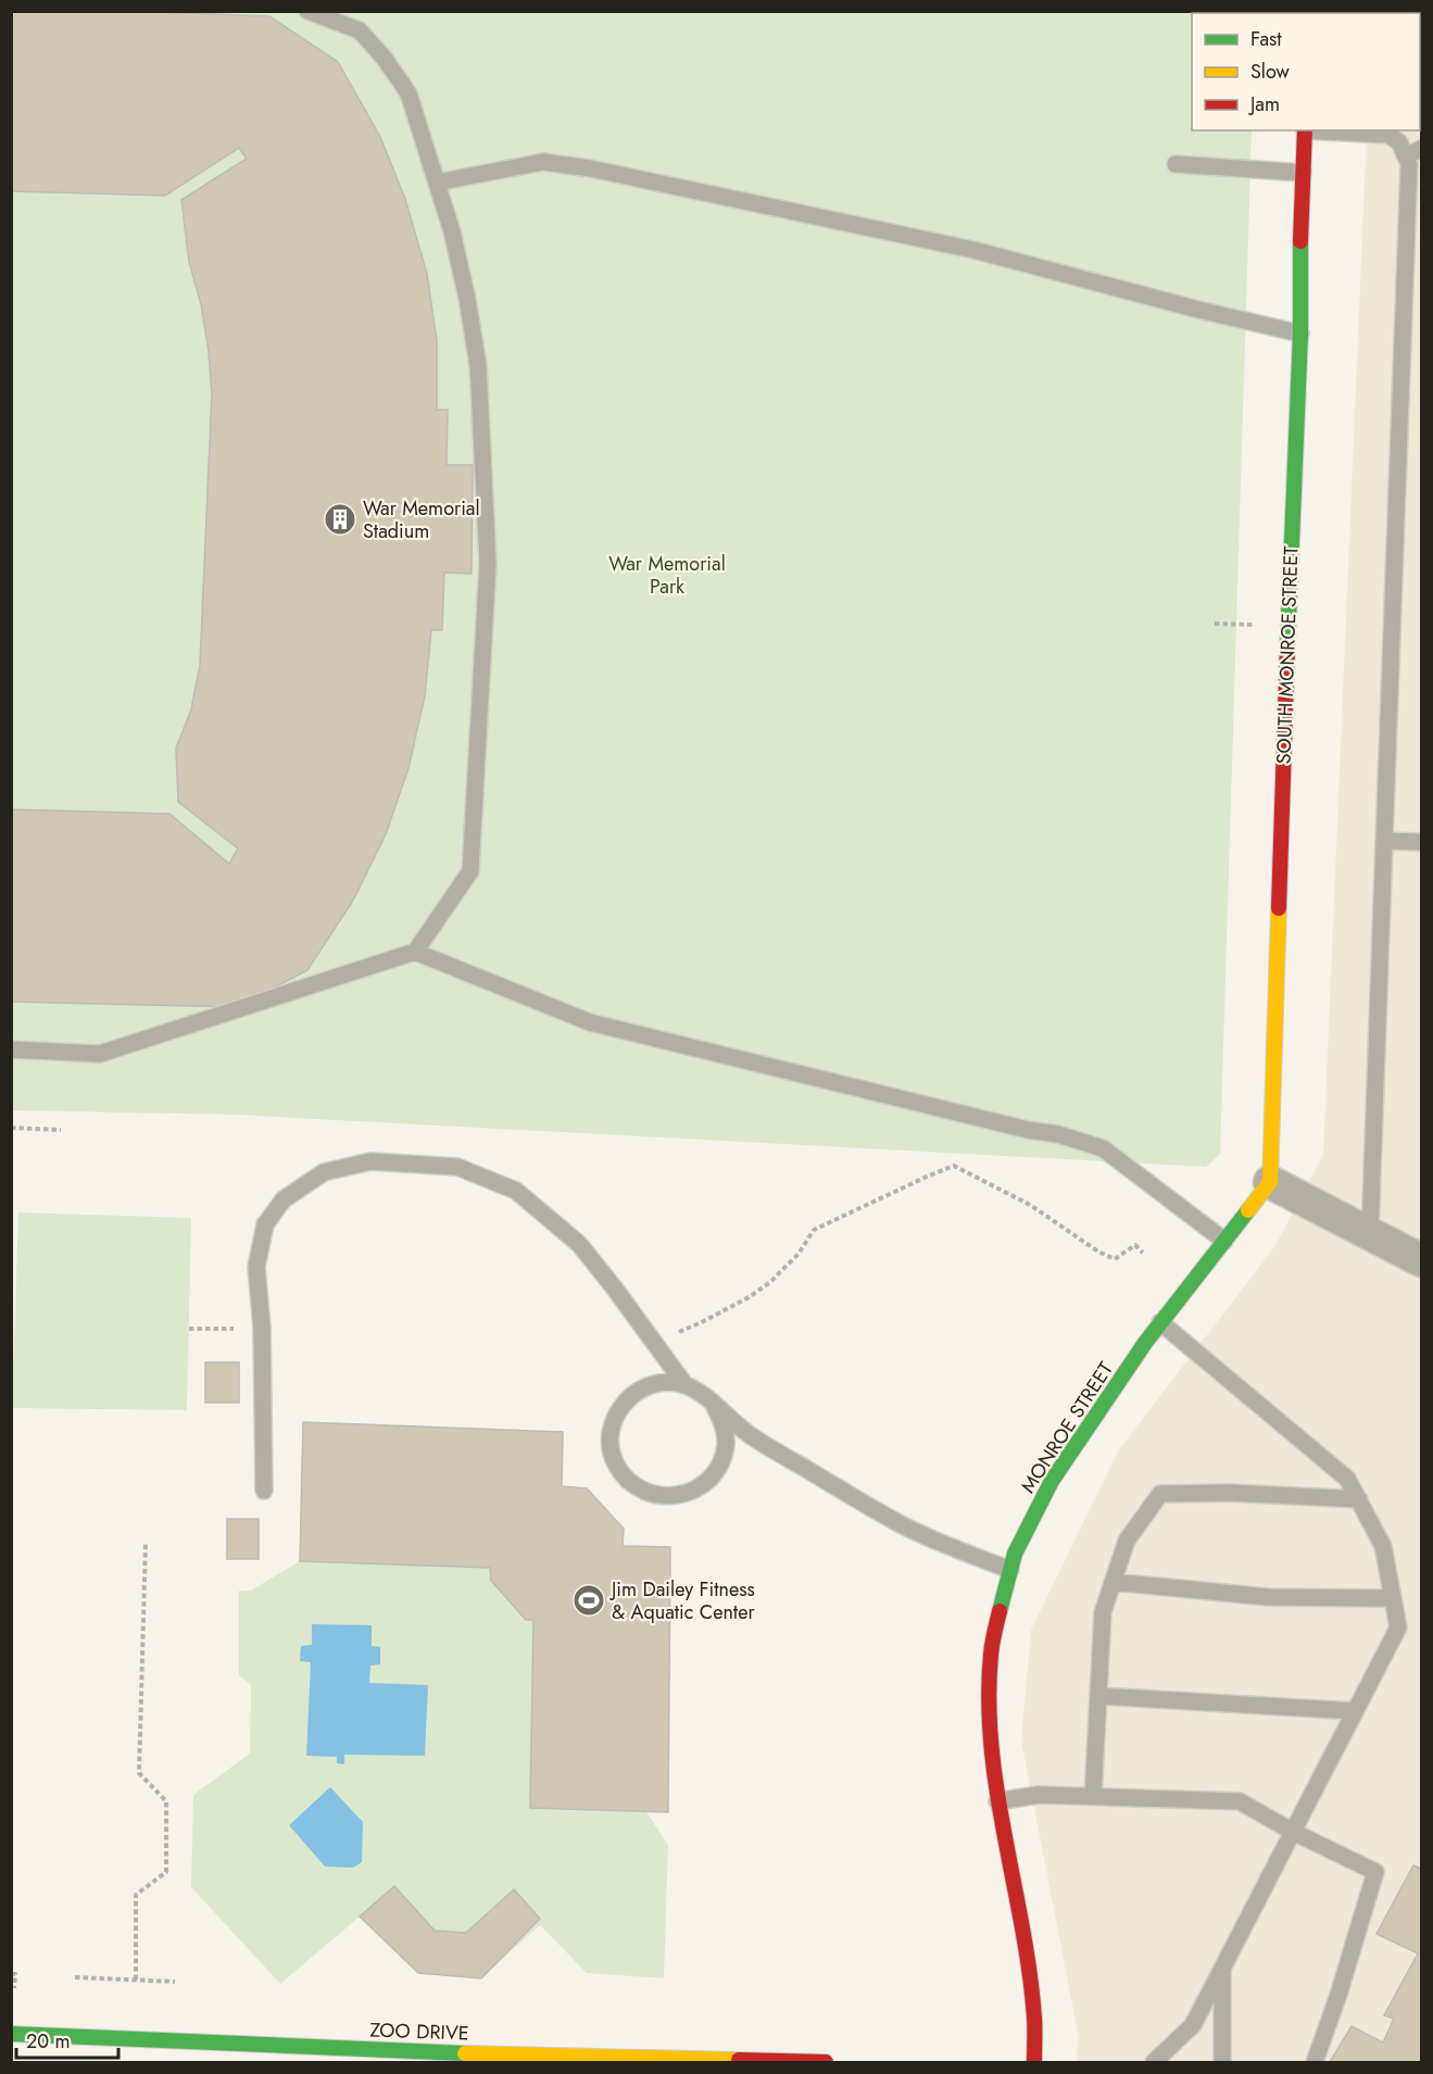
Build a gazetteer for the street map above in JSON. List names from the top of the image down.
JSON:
{
  "streets": {
    "street": ["SOUTH MONROE STREET", "MONROE STREET", "ZOO DRIVE"]
  },
  "crossings": [
    ["SOUTH MONROE STREET", "MONROE STREET"]
  ],
  "parks": ["War Memorial Park"],
  "places": {
    "building": ["War Memorial Stadium"],
    "sports": ["Jim Dailey Fitness & Aquatic Center"]
  },
  "legend": ["Fast", "Slow", "Jam"],
  "scale_bar": "20 m"
}
